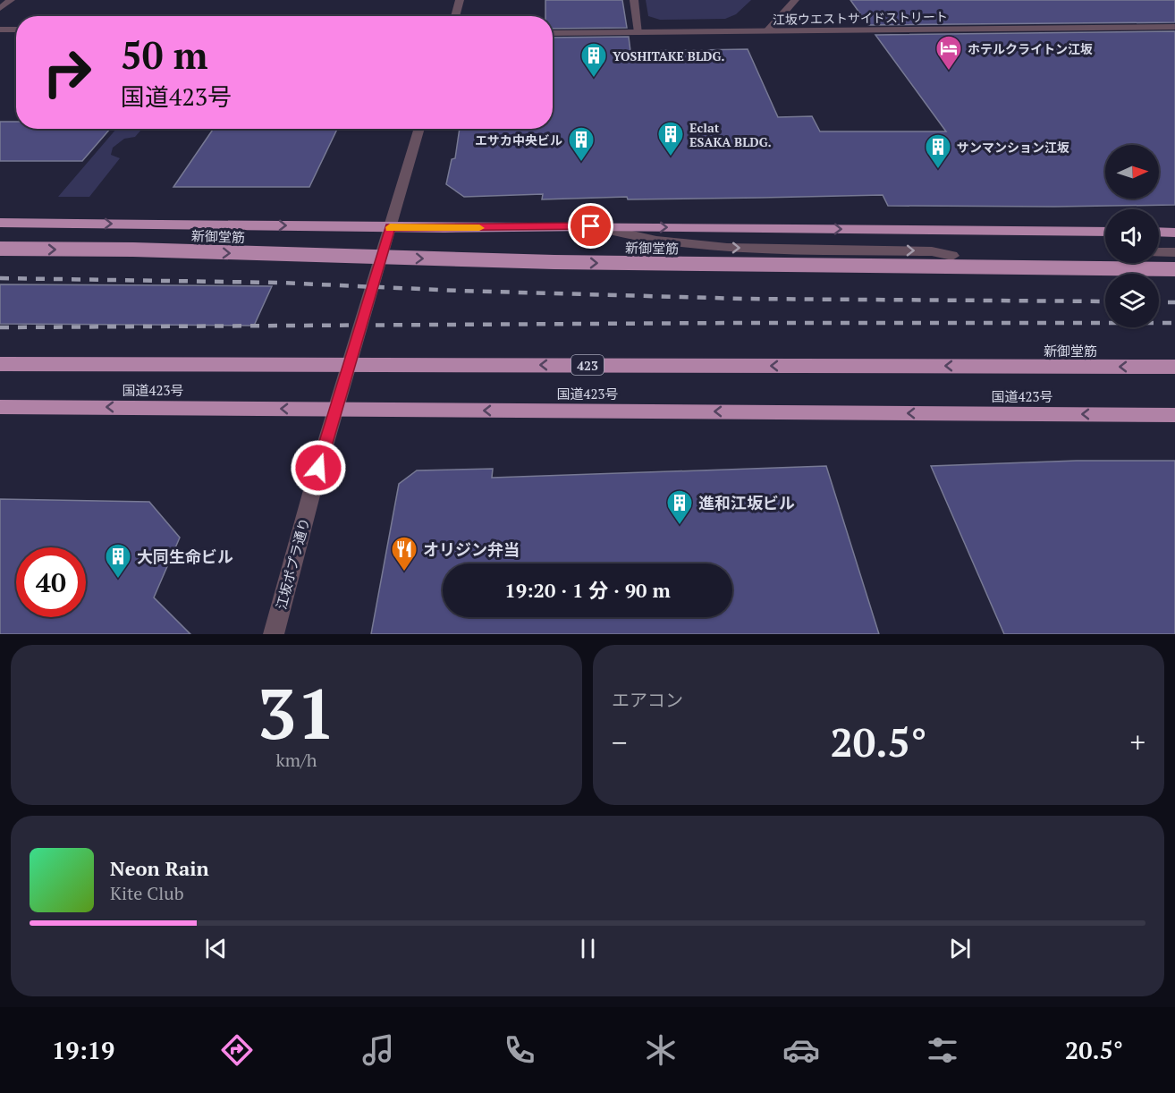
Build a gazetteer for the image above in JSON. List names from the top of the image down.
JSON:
{
  "streets": {
    "highway": ["新御堂筋", "423", "国道423号"],
    "street": ["江坂ウエストサイドストリート", "江坂ポプラ通り"]
  },
  "crossings": [
    ["国道423号", "江坂ポプラ通り"]
  ],
  "one_way": ["国道423号"],
  "places": {
    "hotel": ["ホテルクライトン江坂"],
    "building": [
      "YOSHITAKE BLDG.",
      "Eclat ESAKA BLDG.",
      "エサカ中央ビル",
      "サンマンション江坂",
      "進和江坂ビル",
      "大同生命ビル"
    ],
    "restaurant": ["オリジン弁当"]
  },
  "north": "right",
  "page": {
    "turn": ["50 m", "国道423号"],
    "limit": "40",
    "trip": "19:20 · 1 分 · 90 m",
    "tile": [
      ["31", "km/h"],
      "エアコン"
    ],
    "heat": ["−", "20.5°", "+"],
    "song": ["Neon Rain", "Kite Club"],
    "tabs": ["19:19", "20.5°"]
  }
}
